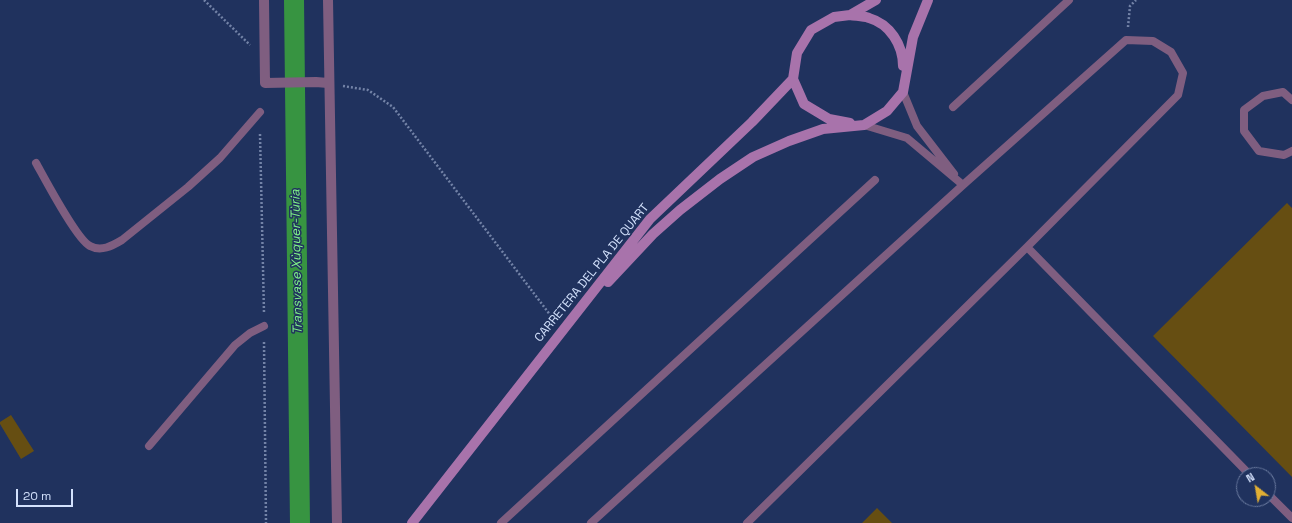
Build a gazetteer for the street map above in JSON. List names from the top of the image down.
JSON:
{
  "streets": {
    "main road": ["CARRETERA DEL PLA DE QUART"]
  },
  "water": ["Transvase Xùquer-Tùria"],
  "scale_bar": "20 m",
  "north": "top left"
}
